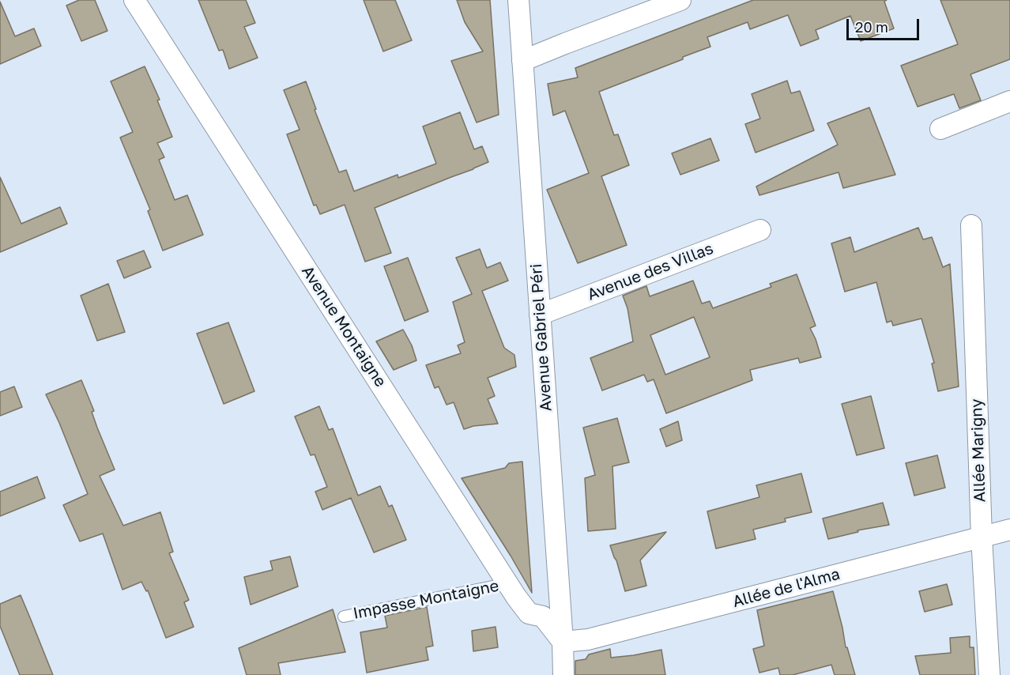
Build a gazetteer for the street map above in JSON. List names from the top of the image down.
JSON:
{
  "streets": {
    "street": [
      "Avenue des Villas",
      "Avenue Montaigne",
      "Avenue Gabriel Péri",
      "Allée Marigny",
      "Allée de l'Alma"
    ],
    "lane": ["Impasse Montaigne"]
  },
  "crossings": [
    ["Avenue des Villas", "Avenue Gabriel Péri"],
    ["Avenue Montaigne", "Avenue Gabriel Péri"],
    ["Avenue Montaigne", "Allée de l'Alma"],
    ["Avenue Montaigne", "Impasse Montaigne"],
    ["Avenue Gabriel Péri", "Allée de l'Alma"],
    ["Allée Marigny", "Allée de l'Alma"]
  ],
  "scale_bar": "20 m"
}
